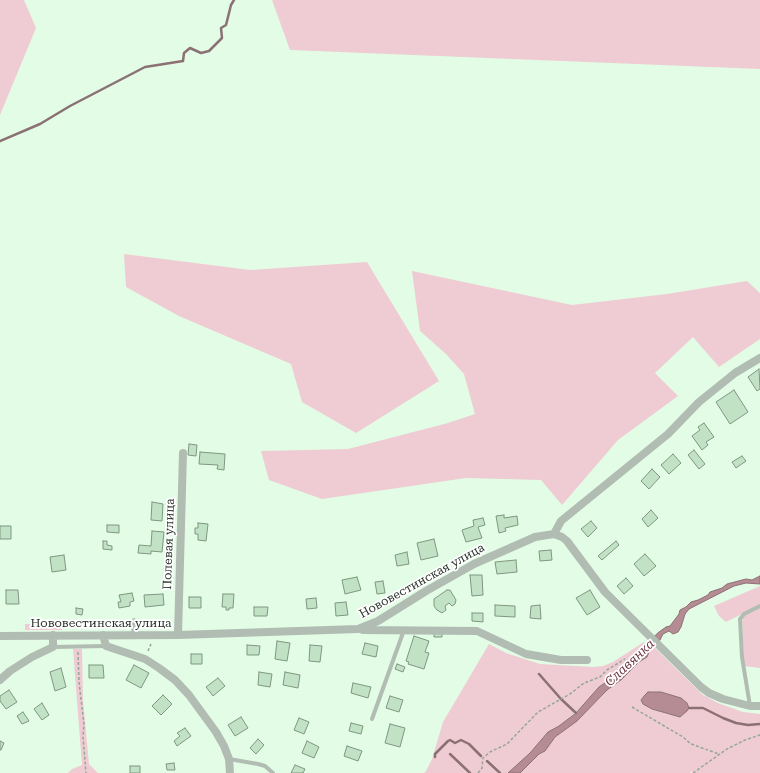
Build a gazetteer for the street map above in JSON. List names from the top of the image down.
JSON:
{
  "streets": {
    "street": ["Полевая улица", "Нововестинская улица"]
  },
  "crossings": [
    ["Полевая улица", "Нововестинская улица"]
  ],
  "water": ["Славянка"]
}
